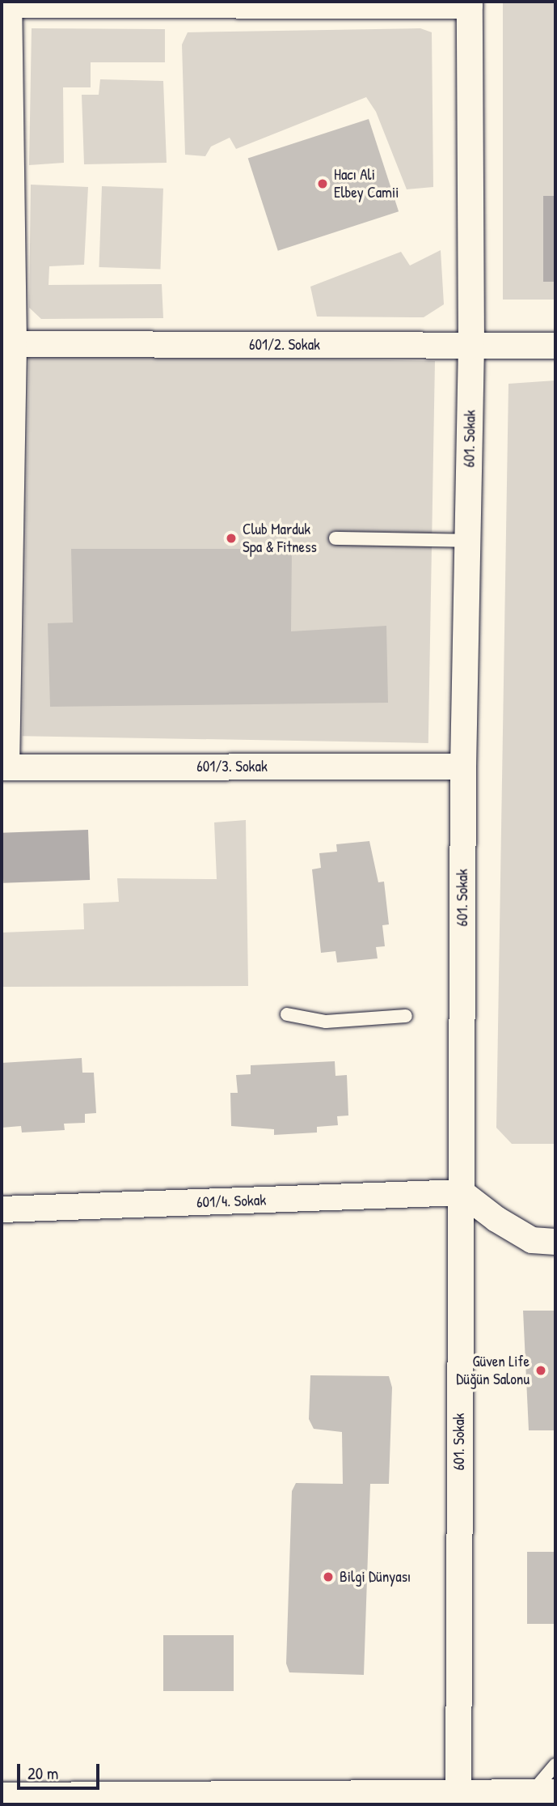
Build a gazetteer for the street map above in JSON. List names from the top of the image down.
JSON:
{
  "streets": {
    "street": [
      "601/2. Sokak",
      "601. Sokak",
      "601/3. Sokak",
      "601/4. Sokak"
    ]
  },
  "crossings": [
    ["601/2. Sokak", "601. Sokak"],
    ["601. Sokak", "601/3. Sokak"],
    ["601. Sokak", "601/4. Sokak"]
  ],
  "places": [
    "Hacı Ali Elbey Camii",
    "Club Marduk Spa & Fitness",
    "Güven Life Düğün Salonu",
    "Bilgi Dünyası"
  ],
  "scale_bar": "20 m"
}
